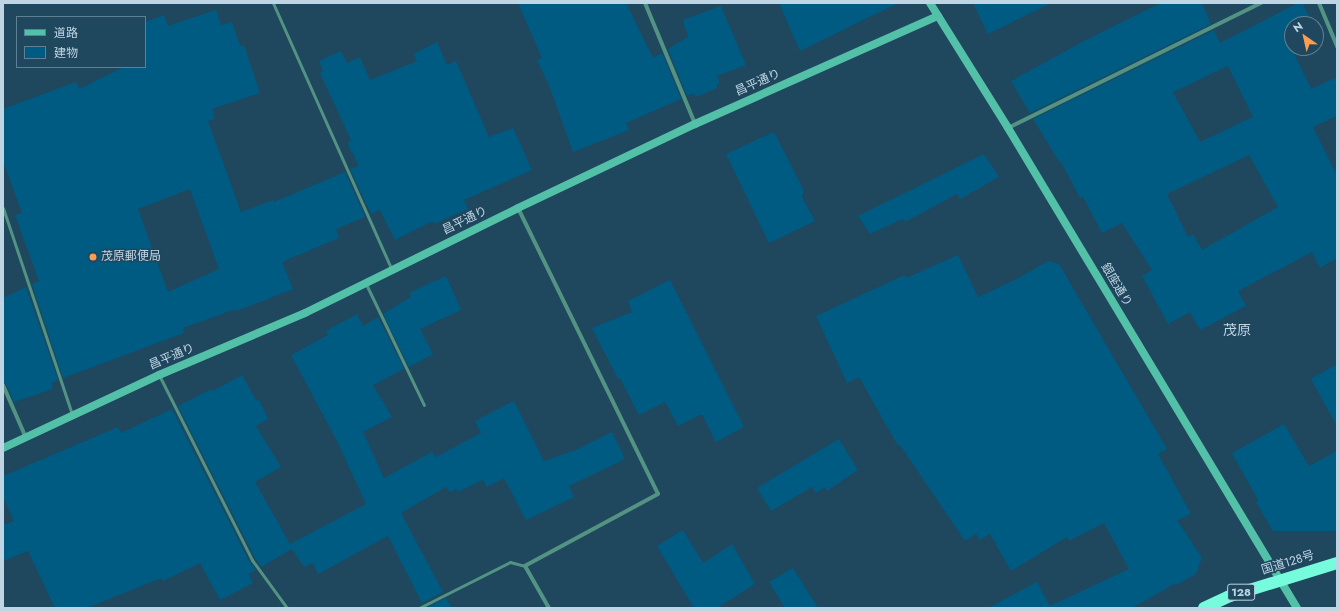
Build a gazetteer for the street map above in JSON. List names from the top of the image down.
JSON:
{
  "streets": {
    "highway": ["国道128号", "128"],
    "street": ["昌平通り", "銀座通り"]
  },
  "crossings": [
    ["昌平通り", "銀座通り"],
    ["銀座通り", "国道128号"]
  ],
  "districts": ["茂原"],
  "places": ["茂原郵便局"],
  "legend": ["道路", "建物"],
  "north": "top left"
}
